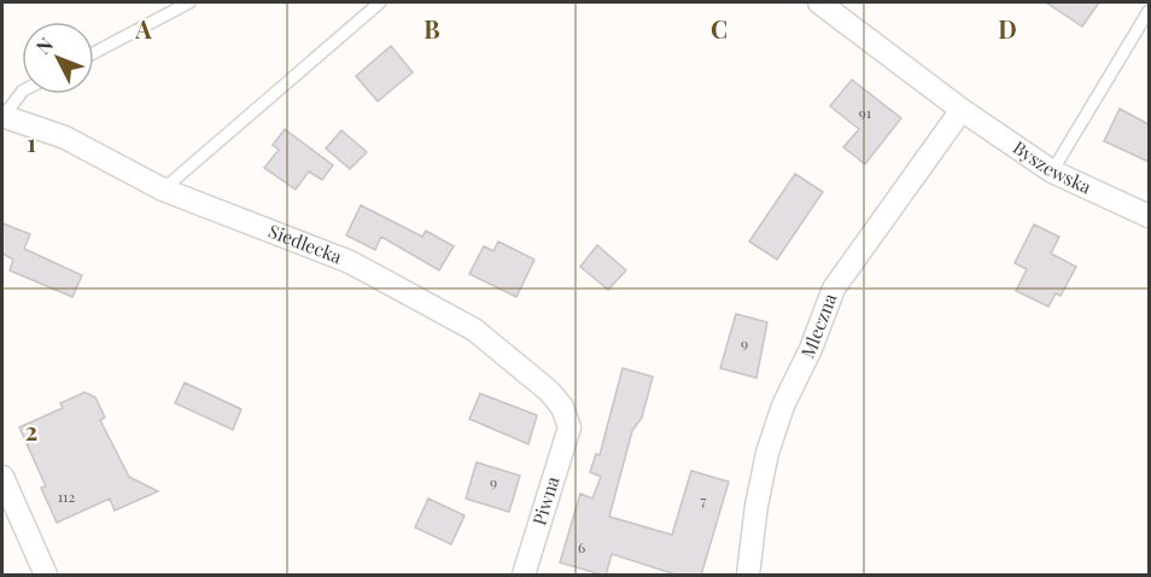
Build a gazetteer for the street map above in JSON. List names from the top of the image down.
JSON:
{
  "streets": {
    "street": [
      "Byszewska",
      "Siedlecka",
      "Mleczna",
      "Piwna"
    ]
  },
  "crossings": [
    ["Byszewska", "Mleczna"],
    ["Siedlecka", "Piwna"]
  ],
  "house_numbers": [
    "91",
    "9",
    "9",
    "112",
    "7",
    "6"
  ],
  "north": "top left",
  "grid": {
    "columns": [
      "A",
      "B",
      "C",
      "D"
    ],
    "rows": ["1", "2"]
  }
}
